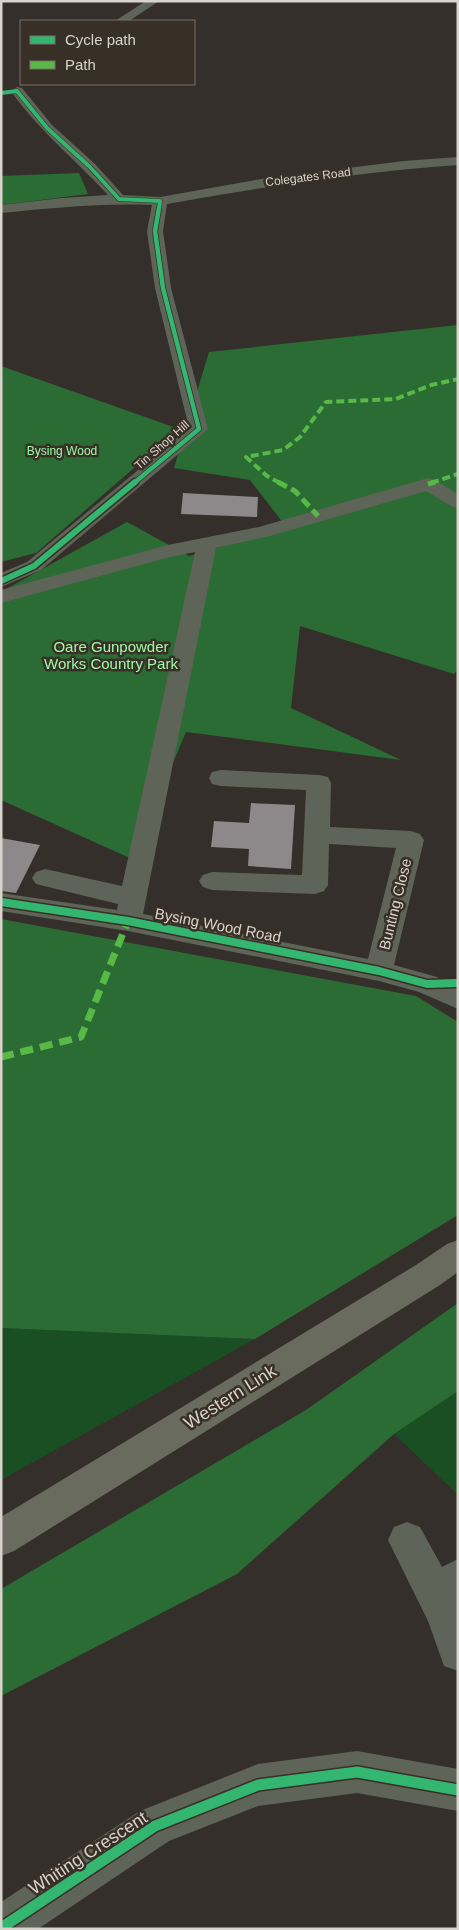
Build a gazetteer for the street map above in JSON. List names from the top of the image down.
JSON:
{
  "streets": {
    "main road": ["Western Link"],
    "street": [
      "Colegates Road",
      "Tin Shop Hill",
      "Bunting Close",
      "Bysing Wood Road",
      "Whiting Crescent"
    ]
  },
  "crossings": [
    ["Colegates Road", "Tin Shop Hill"],
    ["Bunting Close", "Bysing Wood Road"]
  ],
  "parks": ["Bysing Wood", "Oare Gunpowder Works Country Park"],
  "legend": ["Cycle path", "Path"]
}
